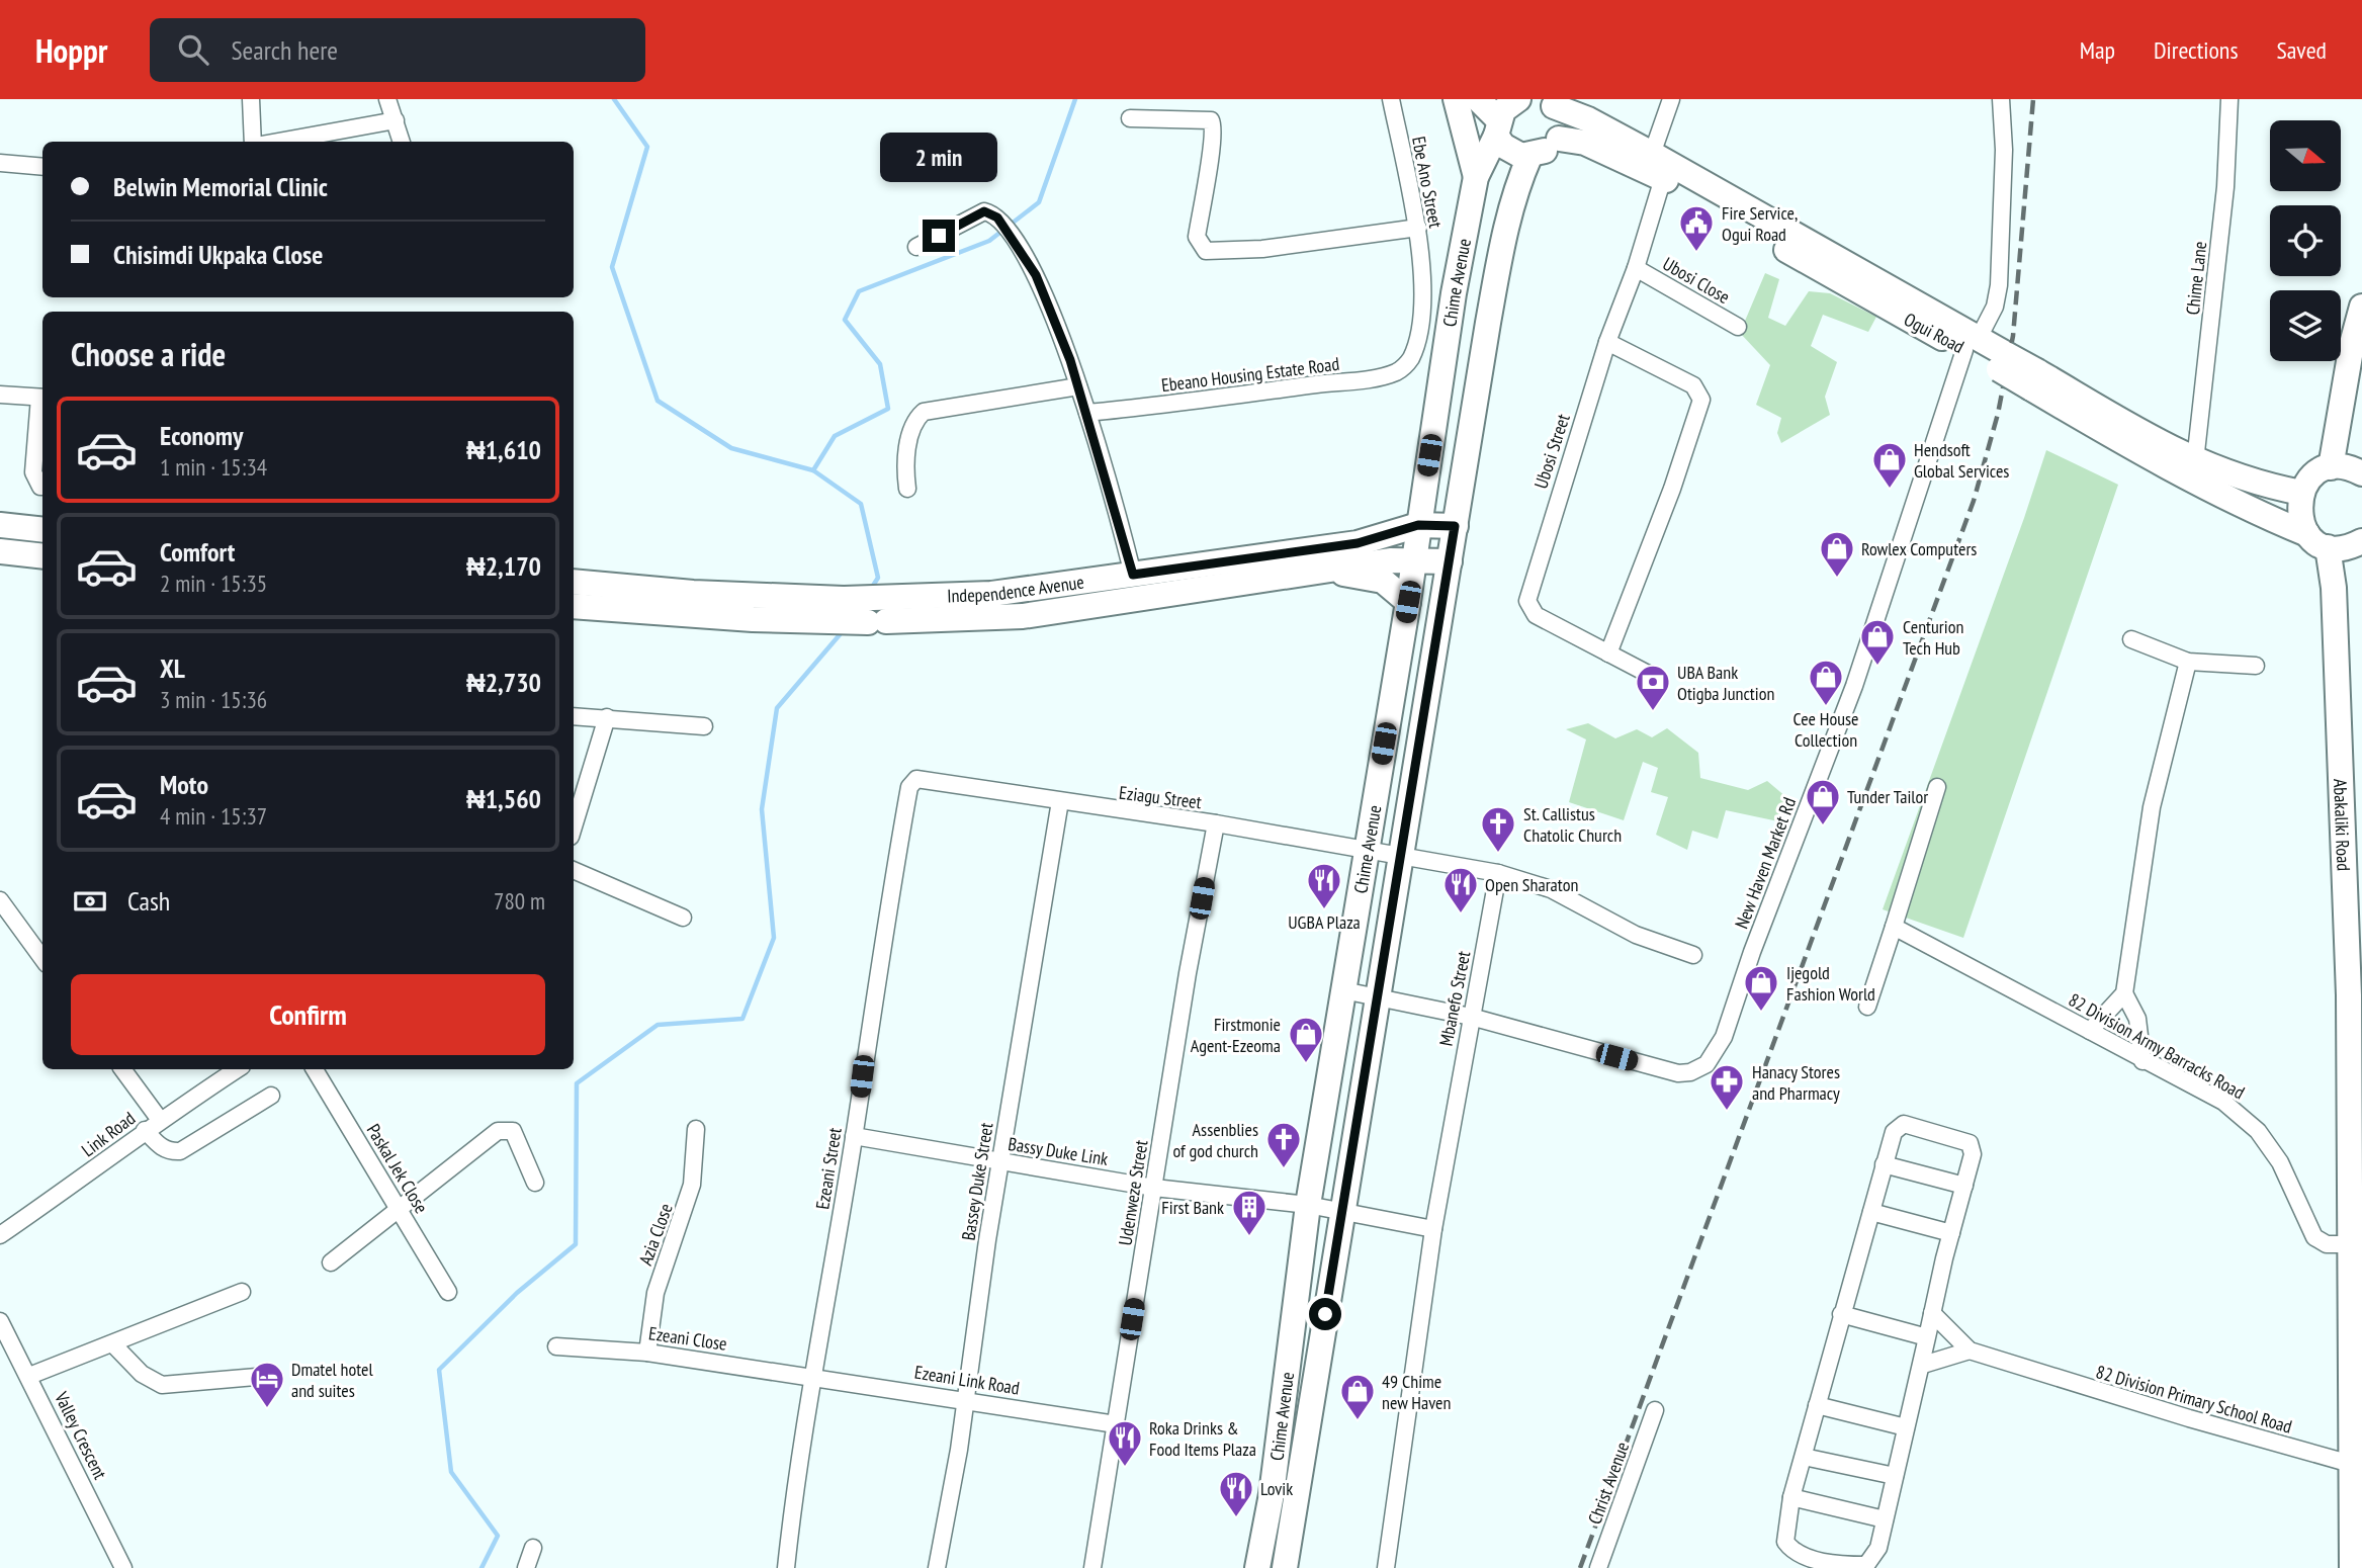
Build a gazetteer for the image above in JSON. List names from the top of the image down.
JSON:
{
  "streets": {
    "main road": [
      "Chime Avenue",
      "Ogui Road",
      "Independence Avenue",
      "Abakaliki Road"
    ],
    "street": [
      "Ebe Ano Street",
      "Chime Lane",
      "Ubosi Close",
      "Ebeano Housing Estate Road",
      "Ubosi Street",
      "Eziagu Street",
      "New Haven Market Rd",
      "Mbanefo Street",
      "82 Division Army Barracks Road",
      "Link Road",
      "Bassy Duke Link",
      "Paskal Jek Close",
      "Ezeani Street",
      "Bassey Duke Street",
      "Udenweze Street",
      "Azia Close",
      "Ezeani Close",
      "Ezeani Link Road",
      "82 Division Primary School Road",
      "Valley Crescent",
      "Christ Avenue"
    ]
  },
  "crossings": [
    ["Ebe Ano Street", "Ebeano Housing Estate Road"],
    ["Chime Lane", "Ogui Road"],
    ["Ubosi Close", "Ubosi Street"],
    ["Chime Avenue", "Independence Avenue"],
    ["Chime Avenue", "Eziagu Street"],
    ["Chime Avenue", "New Haven Market Rd"],
    ["Chime Avenue", "Bassy Duke Link"],
    ["Ogui Road", "Ubosi Street"],
    ["Ogui Road", "Abakaliki Road"],
    ["Ogui Road", "New Haven Market Rd"],
    ["Eziagu Street", "Ezeani Street"],
    ["Eziagu Street", "Bassey Duke Street"],
    ["Eziagu Street", "Udenweze Street"],
    ["Abakaliki Road", "82 Division Army Barracks Road"],
    ["Abakaliki Road", "82 Division Primary School Road"],
    ["New Haven Market Rd", "Mbanefo Street"],
    ["Bassy Duke Link", "Ezeani Street"],
    ["Bassy Duke Link", "Bassey Duke Street"],
    ["Bassy Duke Link", "Udenweze Street"],
    ["Ezeani Street", "Ezeani Close"],
    ["Ezeani Street", "Ezeani Link Road"],
    ["Bassey Duke Street", "Ezeani Link Road"],
    ["Udenweze Street", "Ezeani Link Road"],
    ["Azia Close", "Ezeani Close"],
    ["Ezeani Close", "Ezeani Link Road"]
  ],
  "places": {
    "public building": ["Fire Service, Ogui Road"],
    "shop": [
      "Hendsoft Global Services",
      "Rowlex Computers",
      "Centurion Tech Hub",
      "Cee House Collection",
      "Tunder Tailor",
      "Ijegold Fashion World",
      "Firstmonie Agent-Ezeoma",
      "49 Chime new Haven"
    ],
    "bank": ["UBA Bank Otigba Junction"],
    "church": ["St. Callistus Chatolic Church", "Assenblies of god church"],
    "restaurant": [
      "UGBA Plaza",
      "Open Sharaton",
      "Roka Drinks & Food Items Plaza",
      "Lovik"
    ],
    "pharmacy": ["Hanacy Stores and Pharmacy"],
    "building": ["First Bank"],
    "hotel": ["Dmatel hotel and suites"]
  },
  "north": "right",
  "page": {
    "header": "Hoppr",
    "search": "Search here",
    "nav": ["Map", "Directions", "Saved"],
    "bubble": "2 min",
    "banner": ["Belwin Memorial Clinic", "Chisimdi Ukpaka Close"],
    "heading": "Choose a ride",
    "list": [
      {
        "name": "Economy",
        "note": "1 min · 15:34",
        "value": "₦1,610"
      },
      {
        "name": "Comfort",
        "note": "2 min · 15:35",
        "value": "₦2,170"
      },
      {
        "name": "XL",
        "note": "3 min · 15:36",
        "value": "₦2,730"
      },
      {
        "name": "Moto",
        "note": "4 min · 15:37",
        "value": "₦1,560"
      }
    ],
    "pay": ["Cash", "780 m"],
    "buttons": "Confirm"
  }
}
